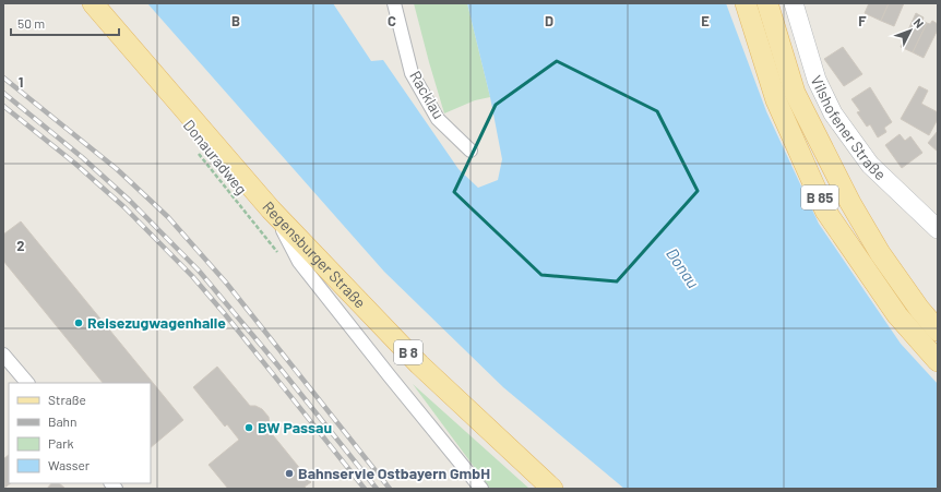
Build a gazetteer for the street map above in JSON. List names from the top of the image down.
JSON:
{
  "streets": {
    "main road": ["B 85", "Regensburger Straße", "B 8"],
    "street": ["Racklau", "Vilshofener Straße"],
    "path": ["Donauradweg"]
  },
  "water": ["Donau"],
  "places": ["Reisezugwagenhalle", "BW Passau", "Bahnservie Ostbayern GmbH"],
  "legend": [
    "Straße",
    "Bahn",
    "Park",
    "Wasser"
  ],
  "scale_bar": "50 m",
  "north": "top right",
  "grid": {
    "columns": [
      "B",
      "C",
      "D",
      "E",
      "F"
    ],
    "rows": ["1", "2"]
  }
}
